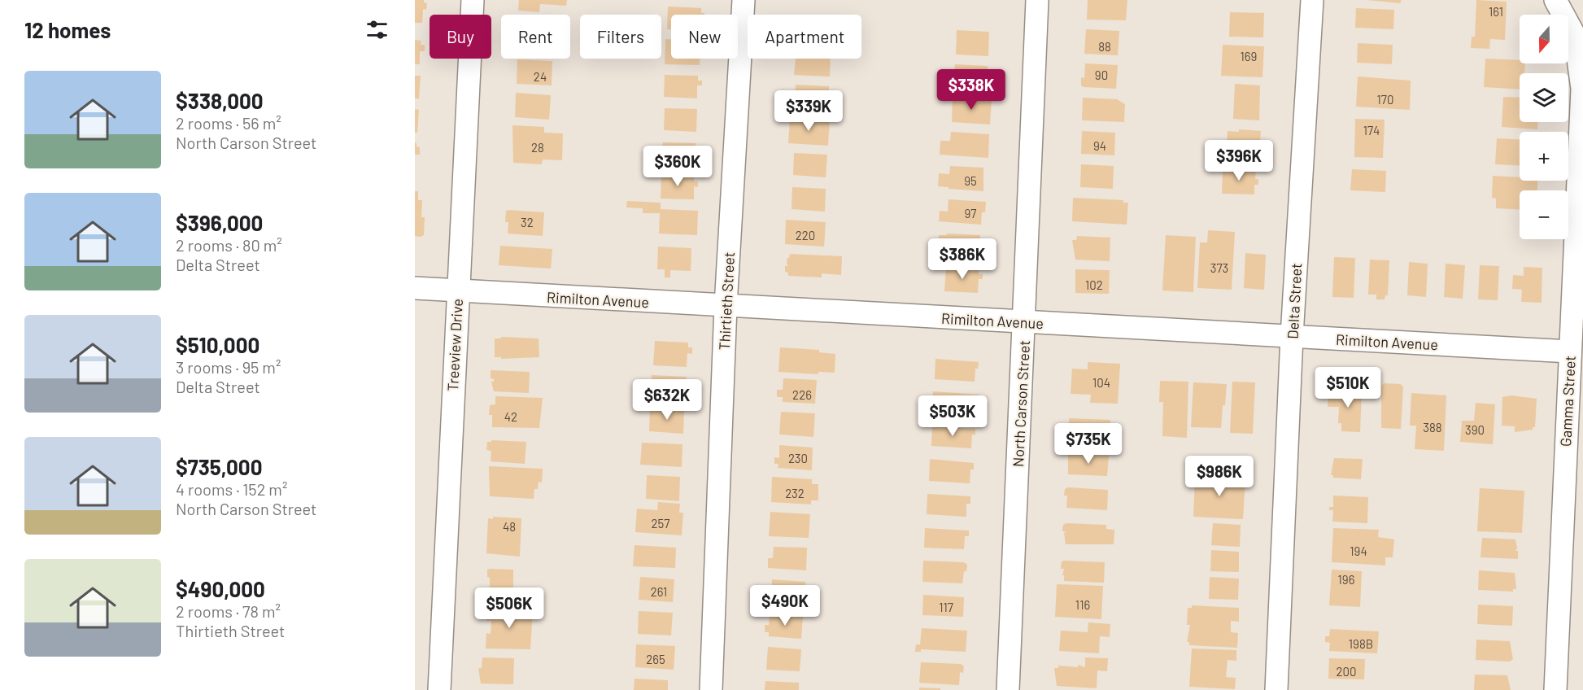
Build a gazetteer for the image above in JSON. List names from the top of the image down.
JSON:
{
  "streets": {
    "street": [
      "Rimilton Avenue",
      "Thirtieth Street",
      "Delta Street",
      "Treeview Drive",
      "Gamma Street",
      "North Carson Street"
    ]
  },
  "crossings": [
    ["Rimilton Avenue", "Thirtieth Street"],
    ["Rimilton Avenue", "Delta Street"],
    ["Rimilton Avenue", "Treeview Drive"],
    ["Rimilton Avenue", "Gamma Street"],
    ["Rimilton Avenue", "North Carson Street"]
  ],
  "house_numbers": [
    "161",
    "88",
    "169",
    "90",
    "24",
    "170",
    "174",
    "94",
    "28",
    "95",
    "97",
    "32",
    "220",
    "373",
    "102",
    "104",
    "226",
    "42",
    "388",
    "390",
    "230",
    "232",
    "257",
    "48",
    "194",
    "196",
    "261",
    "116",
    "117",
    "198B",
    "265",
    "200"
  ],
  "north": "bottom",
  "page": {
    "heading": "12 homes",
    "map_buttons": ["+", "−"],
    "chip": [
      "Buy",
      "Rent",
      "Filters",
      "New",
      "Apartment"
    ],
    "list": [
      {
        "name": "$338,000",
        "note": "2 rooms · 56 m² · North Carson Street"
      },
      {
        "name": "$396,000",
        "note": "2 rooms · 80 m² · Delta Street"
      },
      {
        "name": "$510,000",
        "note": "3 rooms · 95 m² · Delta Street"
      },
      {
        "name": "$735,000",
        "note": "4 rooms · 152 m² · North Carson Street"
      },
      {
        "name": "$490,000",
        "note": "2 rooms · 78 m² · Thirtieth Street"
      }
    ],
    "price": [
      "$338K",
      "$339K",
      "$396K",
      "$360K",
      "$386K",
      "$510K",
      "$632K",
      "$503K",
      "$735K",
      "$986K",
      "$490K",
      "$506K"
    ]
  }
}
